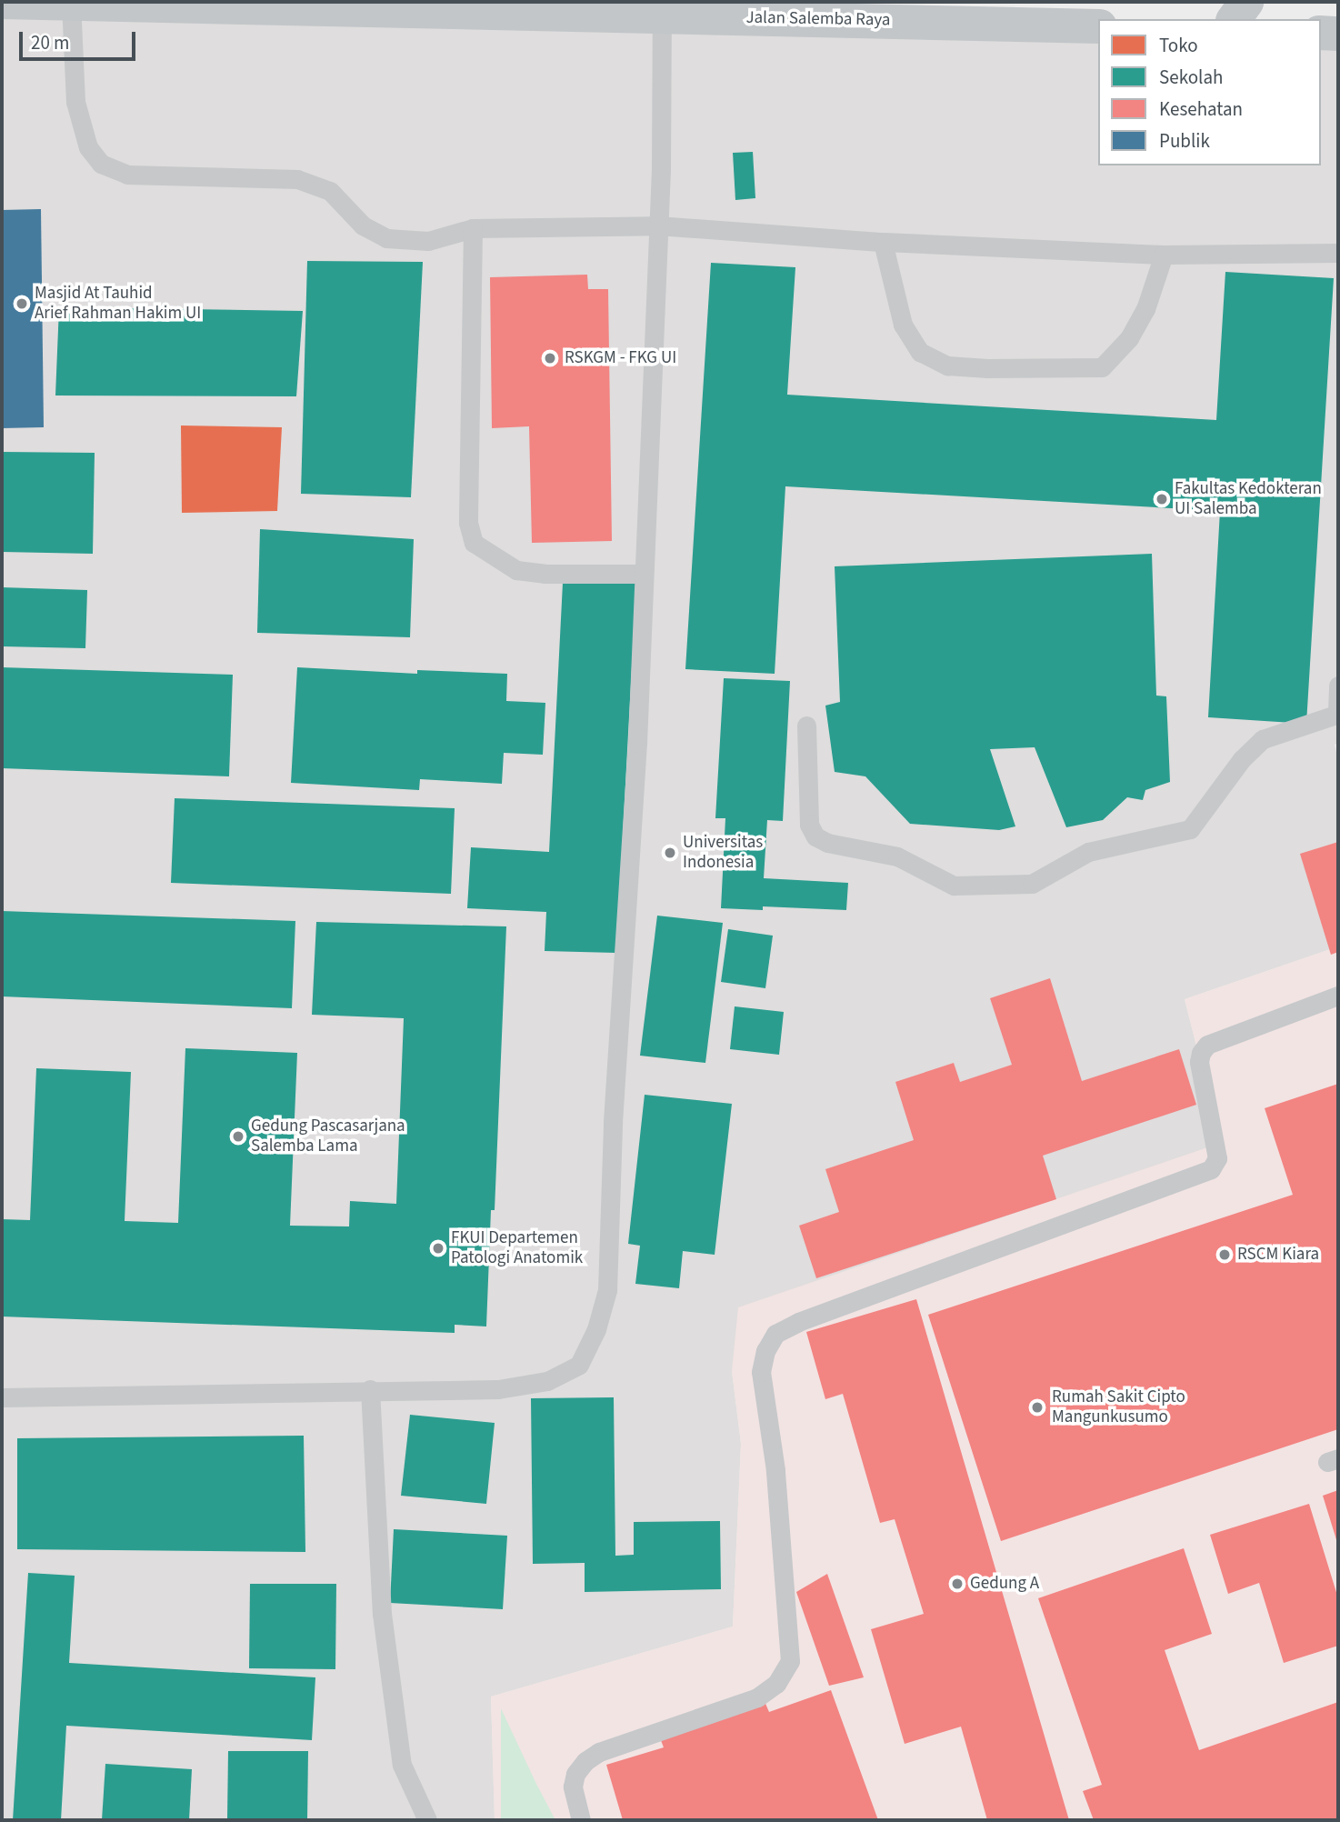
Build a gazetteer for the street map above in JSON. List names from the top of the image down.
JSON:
{
  "streets": {
    "main road": ["Jalan Salemba Raya"]
  },
  "places": [
    "Masjid At Tauhid Arief Rahman Hakim UI",
    "RSKGM - FKG UI",
    "Fakultas Kedokteran UI Salemba",
    "Universitas Indonesia",
    "Gedung Pascasarjana Salemba Lama",
    "FKUI Departemen Patologi Anatomik",
    "RSCM Kiara",
    "Rumah Sakit Cipto Mangunkusumo",
    "Gedung A"
  ],
  "legend": [
    "Toko",
    "Sekolah",
    "Kesehatan",
    "Publik"
  ],
  "scale_bar": "20 m"
}
